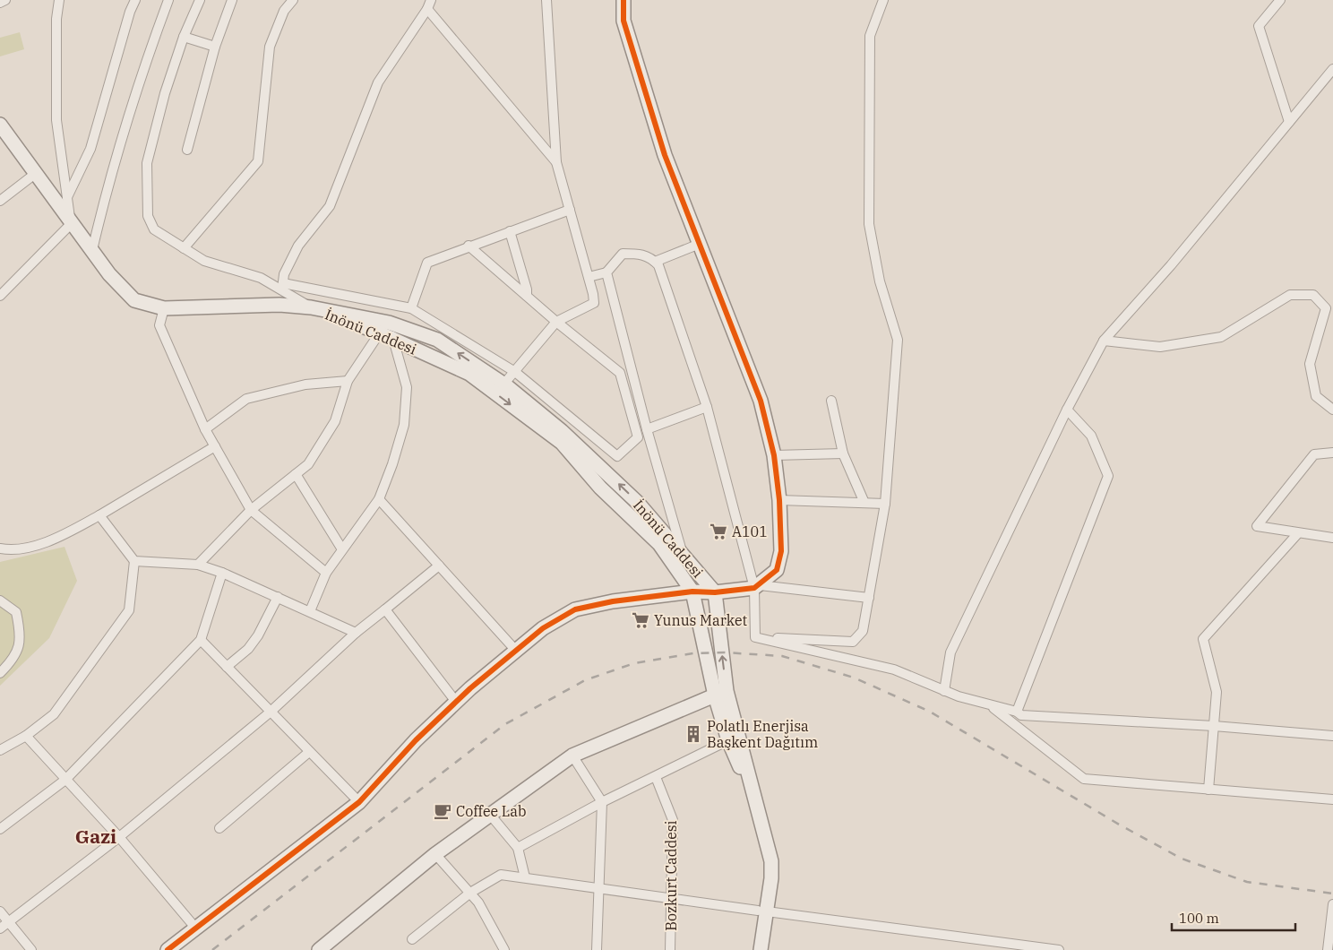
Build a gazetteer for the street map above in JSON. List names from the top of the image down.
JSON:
{
  "streets": {
    "main road": ["İnönü Caddesi"],
    "street": ["Bozkurt Caddesi"]
  },
  "districts": ["Gazi"],
  "places": {
    "supermarket": ["A101", "Yunus Market"],
    "building": ["Polatlı Enerjisa Başkent Dağıtım"],
    "cafe": ["Coffee Lab"]
  },
  "scale_bar": "100 m"
}
